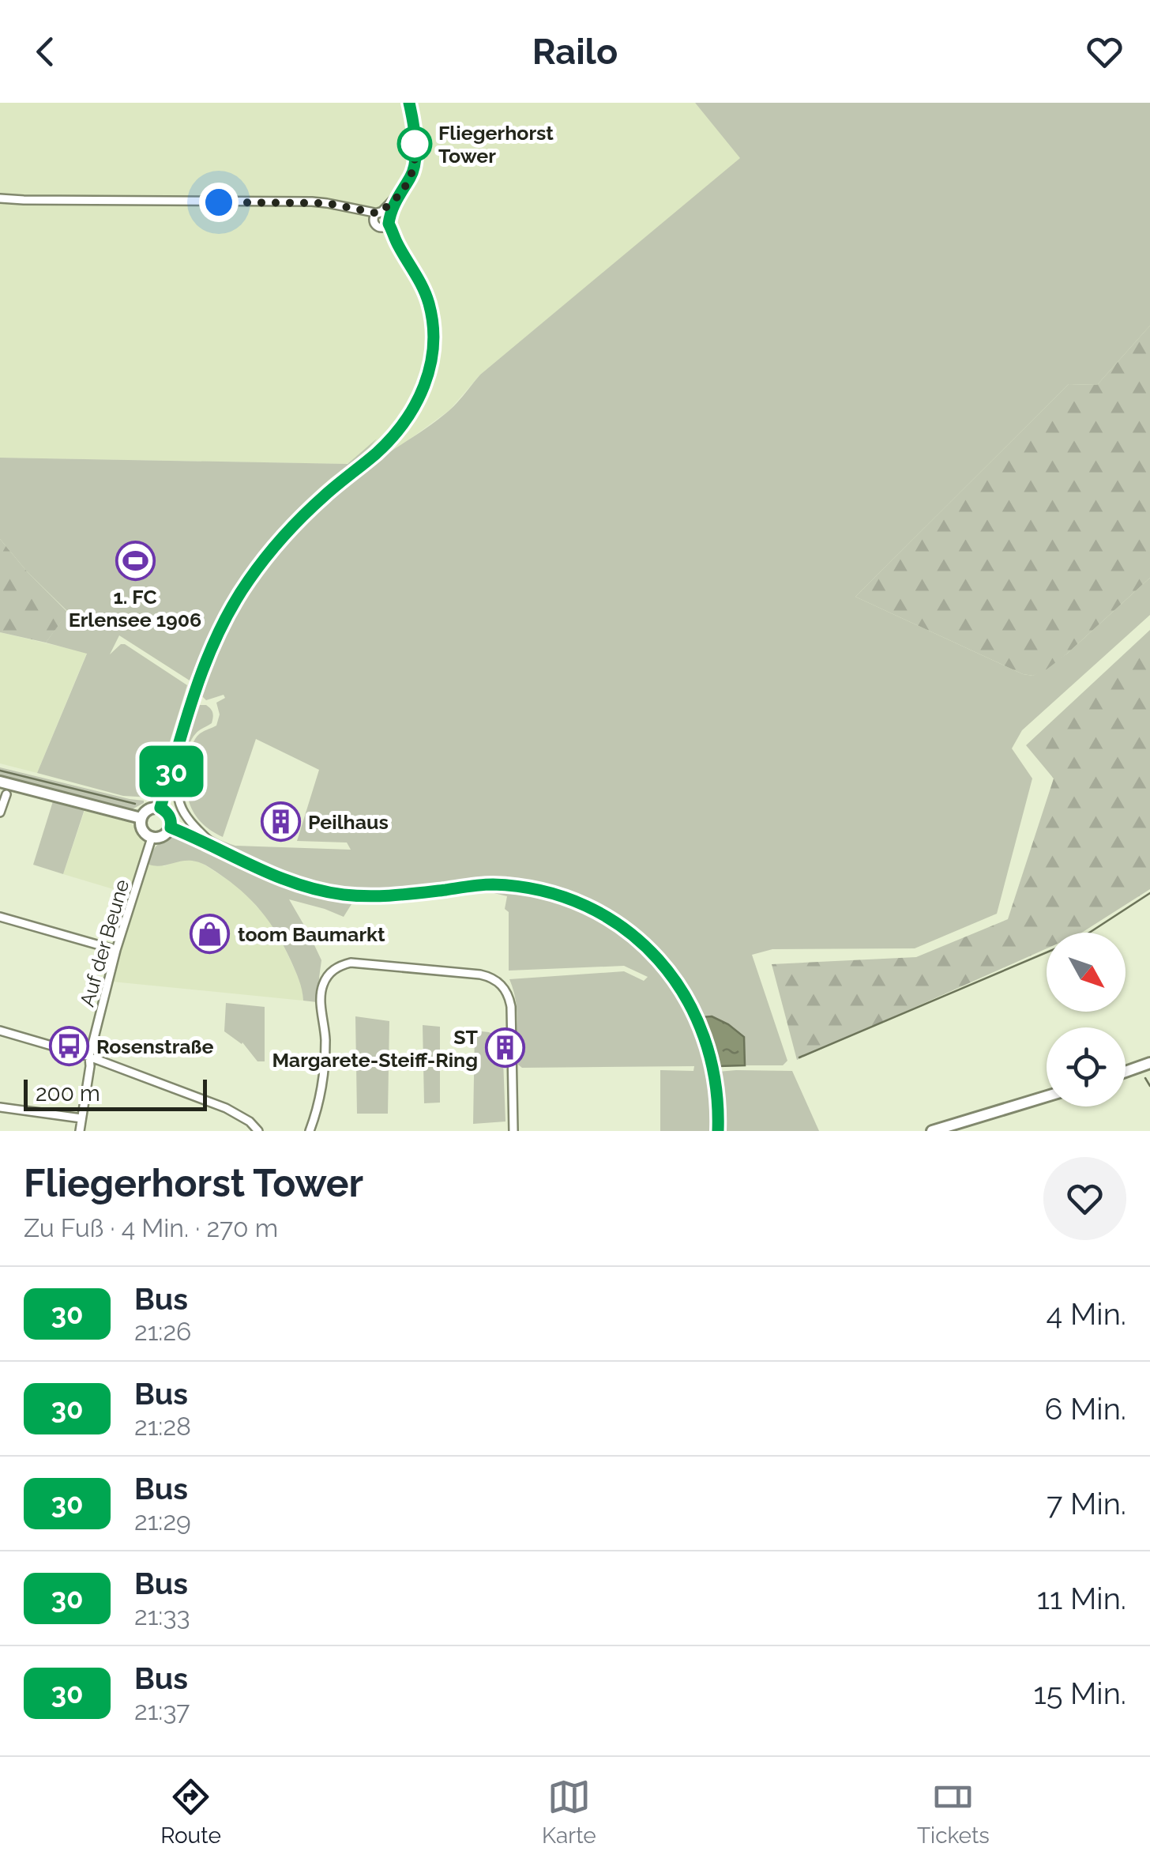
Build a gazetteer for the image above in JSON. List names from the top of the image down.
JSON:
{
  "streets": {
    "street": ["Auf der Beune"]
  },
  "places": {
    "other": ["Fliegerhorst Tower"],
    "sports": ["1. FC Erlensee 1906"],
    "building": ["Peilhaus", "ST Margarete-Steiff-Ring"],
    "shop": ["toom Baumarkt"],
    "bus stop": ["Rosenstraße"]
  },
  "lines": ["bus line 30"],
  "scale_bar": "200 m",
  "north": "bottom right",
  "page": {
    "header": "Railo",
    "on_map": "30",
    "scale": "200 m",
    "heading": ["Fliegerhorst Tower", "Zu Fuß · 4 Min. · 270 m"],
    "list": [
      {
        "mark": "30",
        "name": "Bus",
        "note": "21:26",
        "value": "4 Min."
      },
      {
        "mark": "30",
        "name": "Bus",
        "note": "21:28",
        "value": "6 Min."
      },
      {
        "mark": "30",
        "name": "Bus",
        "note": "21:29",
        "value": "7 Min."
      },
      {
        "mark": "30",
        "name": "Bus",
        "note": "21:33",
        "value": "11 Min."
      },
      {
        "mark": "30",
        "name": "Bus",
        "note": "21:37",
        "value": "15 Min."
      }
    ],
    "tabs": ["Route", "Karte", "Tickets"]
  }
}
